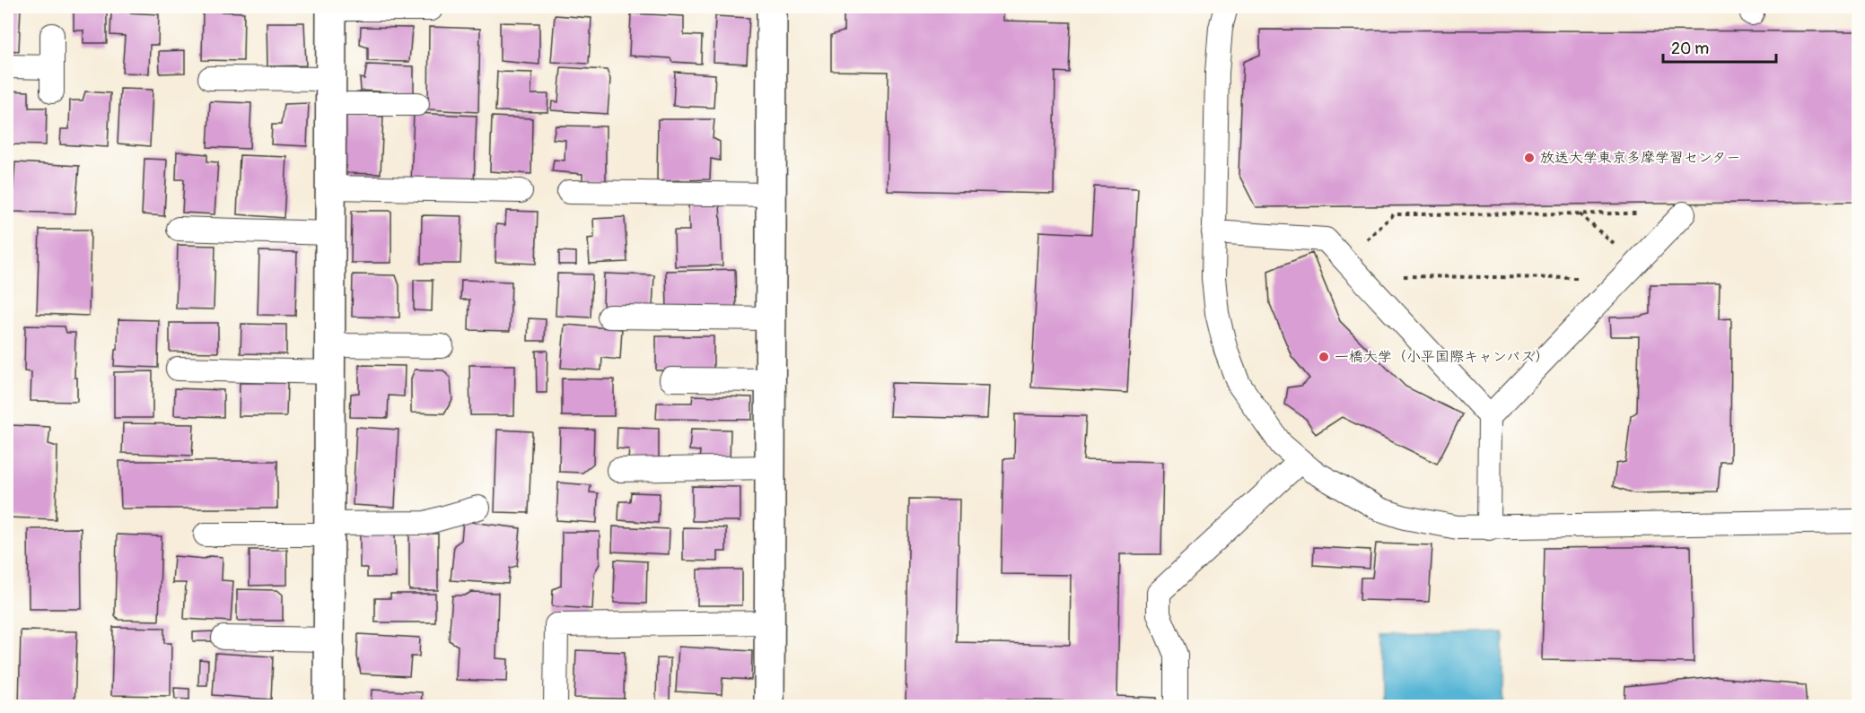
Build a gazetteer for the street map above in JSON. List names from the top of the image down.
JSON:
{
  "places": ["放送大学東京多摩学習センター", "一橋大学（小平国際キャンパス）"],
  "scale_bar": "20 m"
}
